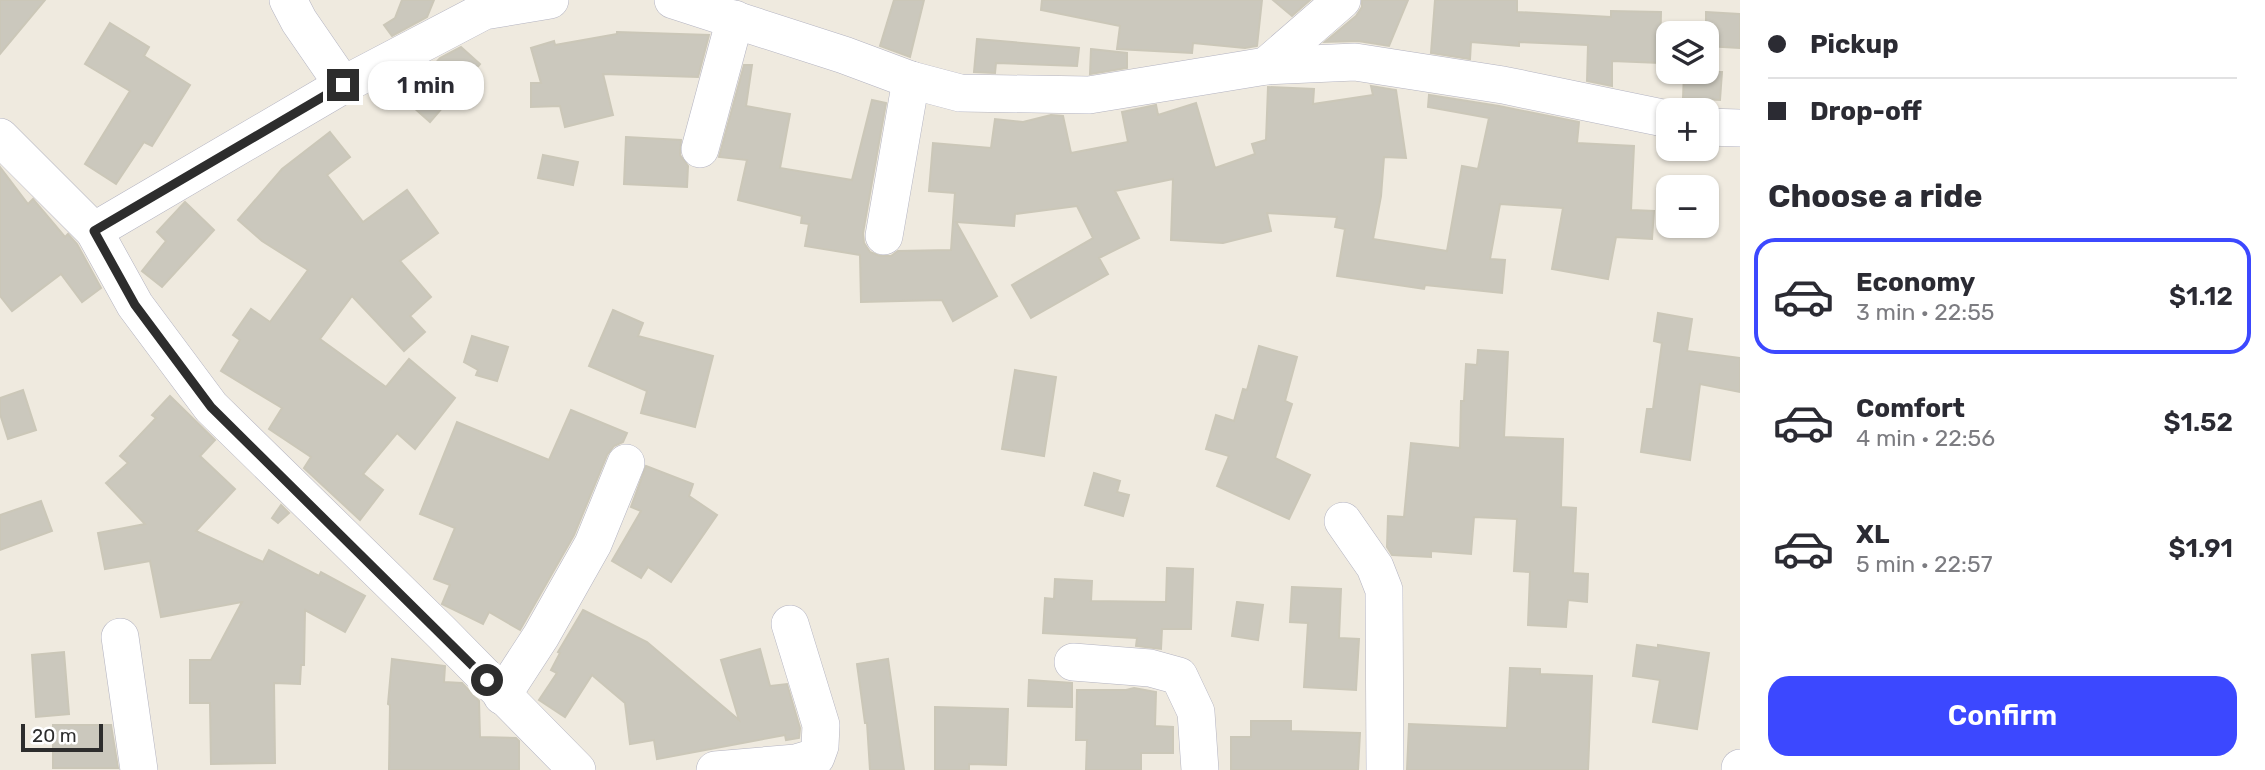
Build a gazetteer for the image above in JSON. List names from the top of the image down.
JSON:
{
  "scale_bar": "20 m",
  "page": {
    "banner": ["Pickup", "Drop-off"],
    "map_buttons": ["+", "−"],
    "bubble": "1 min",
    "heading": "Choose a ride",
    "list": [
      {
        "name": "Economy",
        "note": "3 min · 22:55",
        "value": "$1.12"
      },
      {
        "name": "Comfort",
        "note": "4 min · 22:56",
        "value": "$1.52"
      },
      {
        "name": "XL",
        "note": "5 min · 22:57",
        "value": "$1.91"
      }
    ],
    "buttons": "Confirm",
    "scale": "20 m"
  }
}
